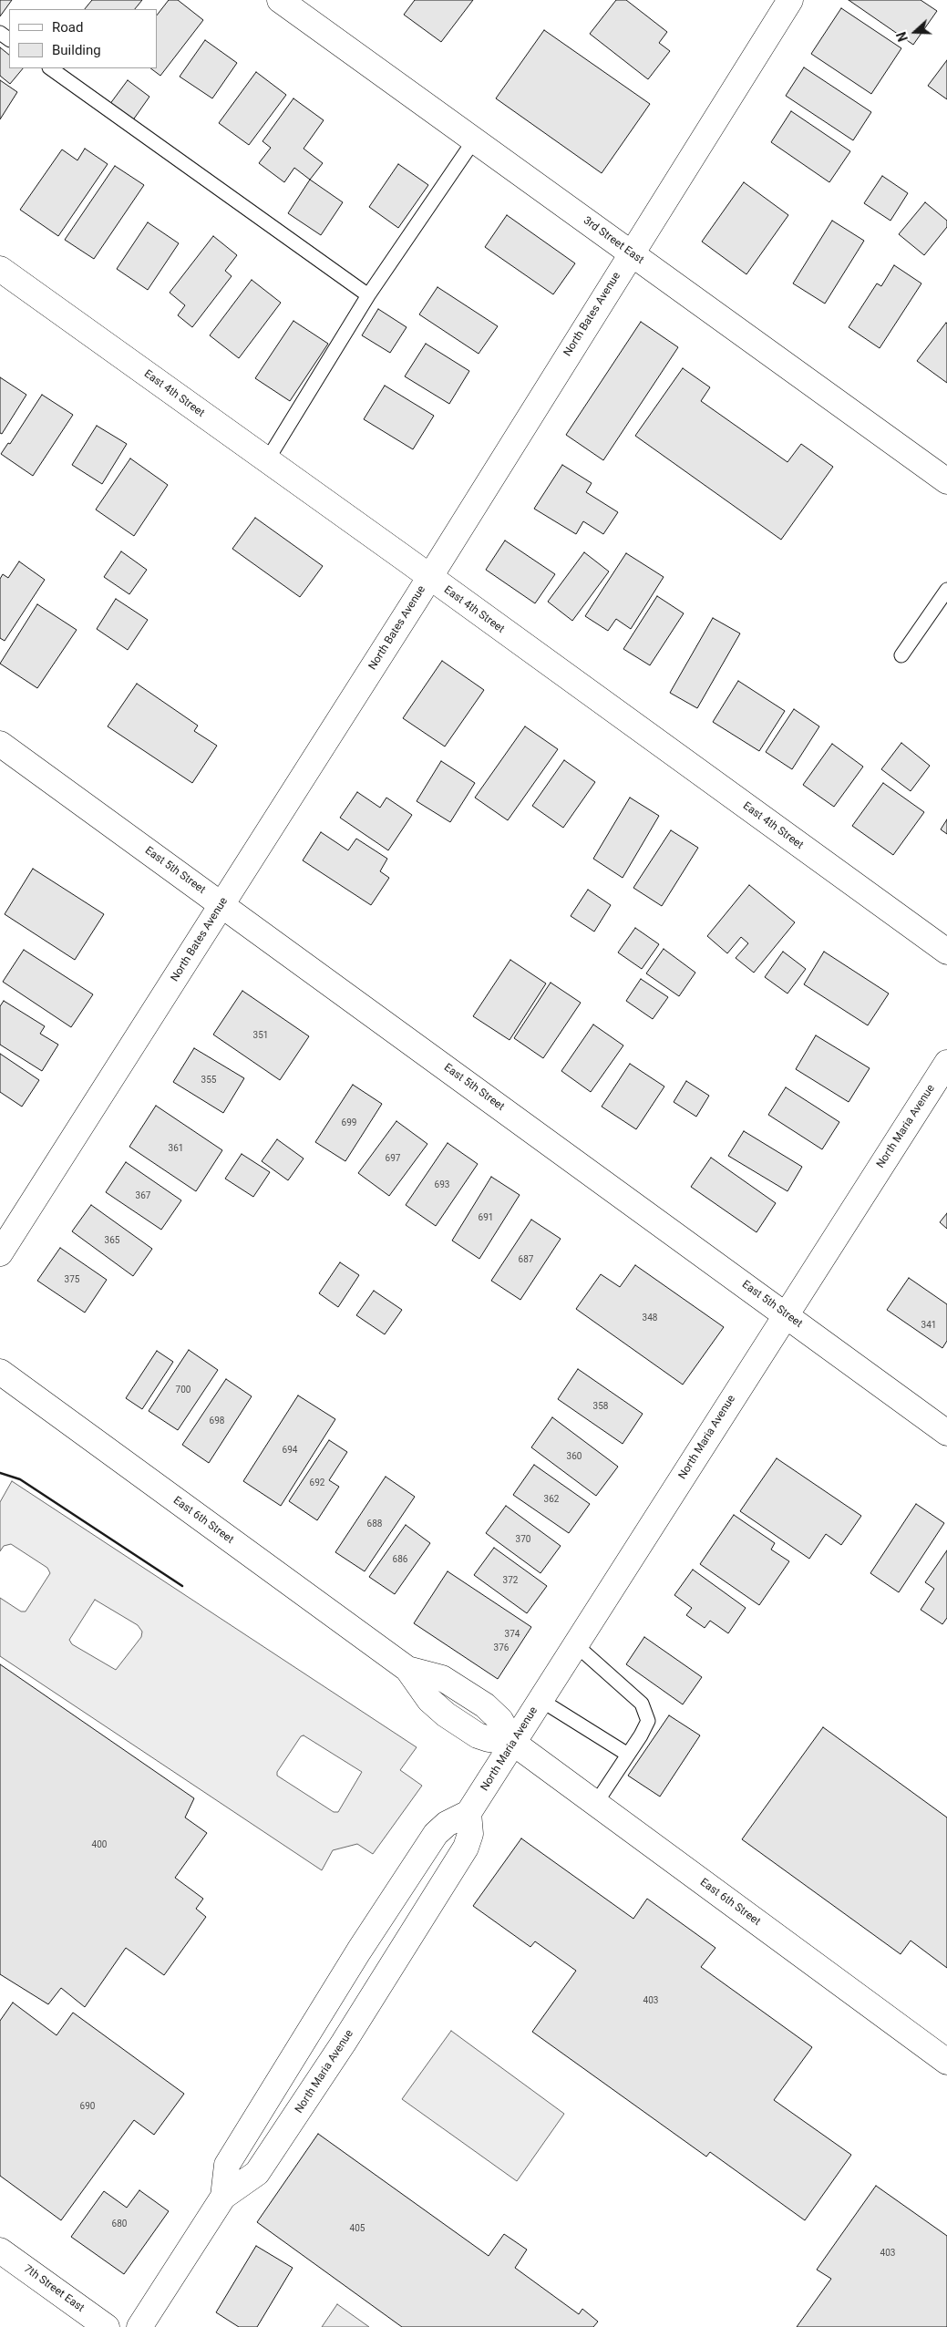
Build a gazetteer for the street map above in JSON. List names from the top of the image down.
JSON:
{
  "streets": {
    "street": [
      "3rd Street East",
      "North Bates Avenue",
      "East 4th Street",
      "East 5th Street",
      "North Maria Avenue",
      "East 6th Street",
      "7th Street East"
    ]
  },
  "crossings": [
    ["3rd Street East", "North Bates Avenue"],
    ["North Bates Avenue", "East 4th Street"],
    ["North Bates Avenue", "East 5th Street"],
    ["East 5th Street", "North Maria Avenue"],
    ["North Maria Avenue", "East 6th Street"]
  ],
  "house_numbers": [
    "351",
    "355",
    "699",
    "361",
    "697",
    "693",
    "367",
    "691",
    "365",
    "687",
    "375",
    "348",
    "341",
    "700",
    "358",
    "698",
    "694",
    "360",
    "692",
    "362",
    "688",
    "370",
    "686",
    "372",
    "374",
    "376",
    "400",
    "403",
    "690",
    "680",
    "405",
    "403"
  ],
  "legend": ["Road", "Building"],
  "north": "left"
}
